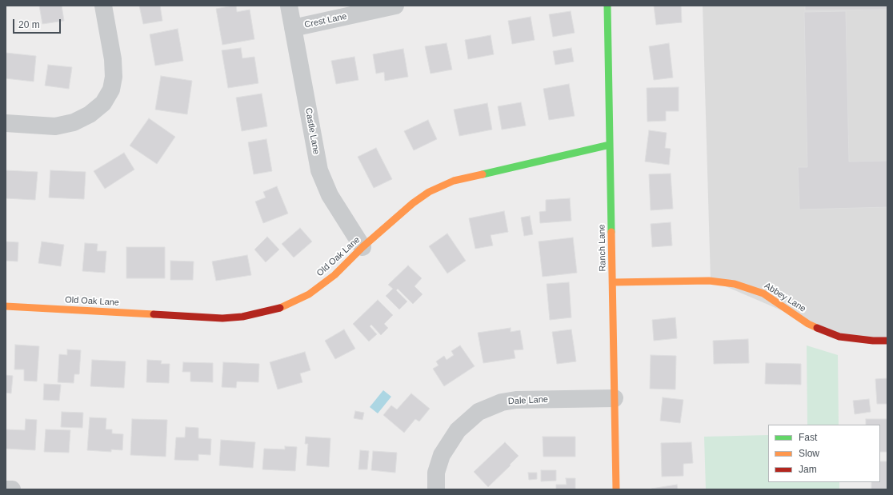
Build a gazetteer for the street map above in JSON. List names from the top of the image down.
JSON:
{
  "streets": {
    "street": [
      "Crest Lane",
      "Castle Lane",
      "Ranch Lane",
      "Old Oak Lane",
      "Abbey Lane",
      "Dale Lane"
    ]
  },
  "crossings": [
    ["Crest Lane", "Castle Lane"],
    ["Castle Lane", "Old Oak Lane"],
    ["Ranch Lane", "Old Oak Lane"],
    ["Ranch Lane", "Abbey Lane"],
    ["Ranch Lane", "Dale Lane"]
  ],
  "legend": ["Fast", "Slow", "Jam"],
  "scale_bar": "20 m"
}
